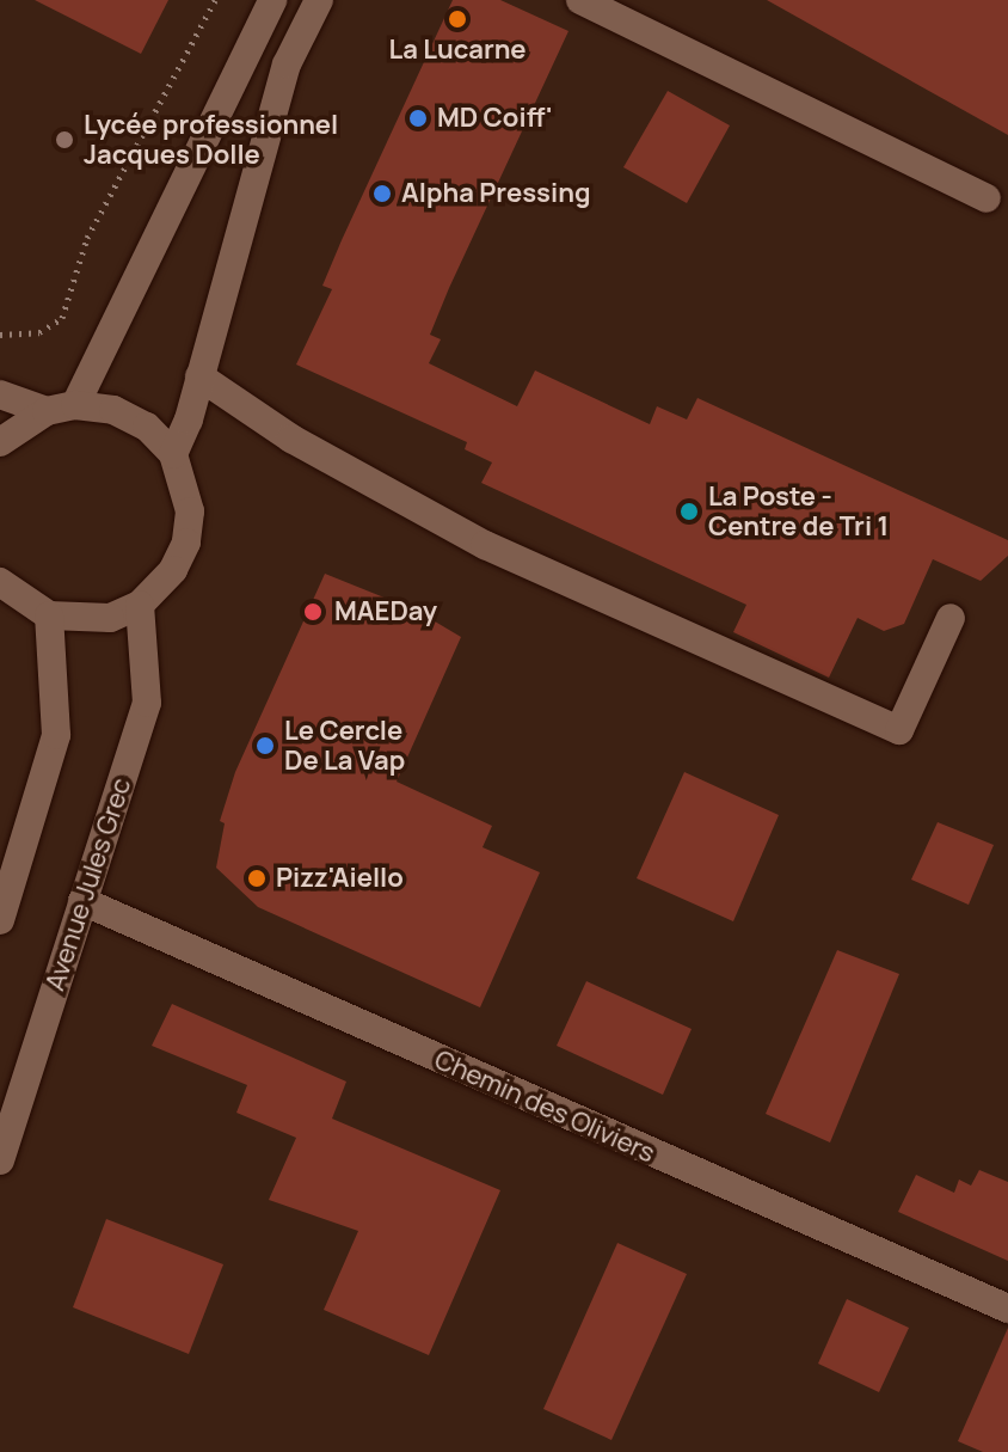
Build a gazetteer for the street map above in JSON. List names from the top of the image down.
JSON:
{
  "streets": {
    "street": ["Avenue Jules Grec", "Chemin des Oliviers"]
  },
  "crossings": [
    ["Avenue Jules Grec", "Chemin des Oliviers"]
  ],
  "places": [
    "La Lucarne",
    "MD Coiff'",
    "Lycée professionnel Jacques Dolle",
    "Alpha Pressing",
    "La Poste - Centre de Tri 1",
    "MAEDay",
    "Le Cercle De La Vap",
    "Pizz'Aiello"
  ]
}
